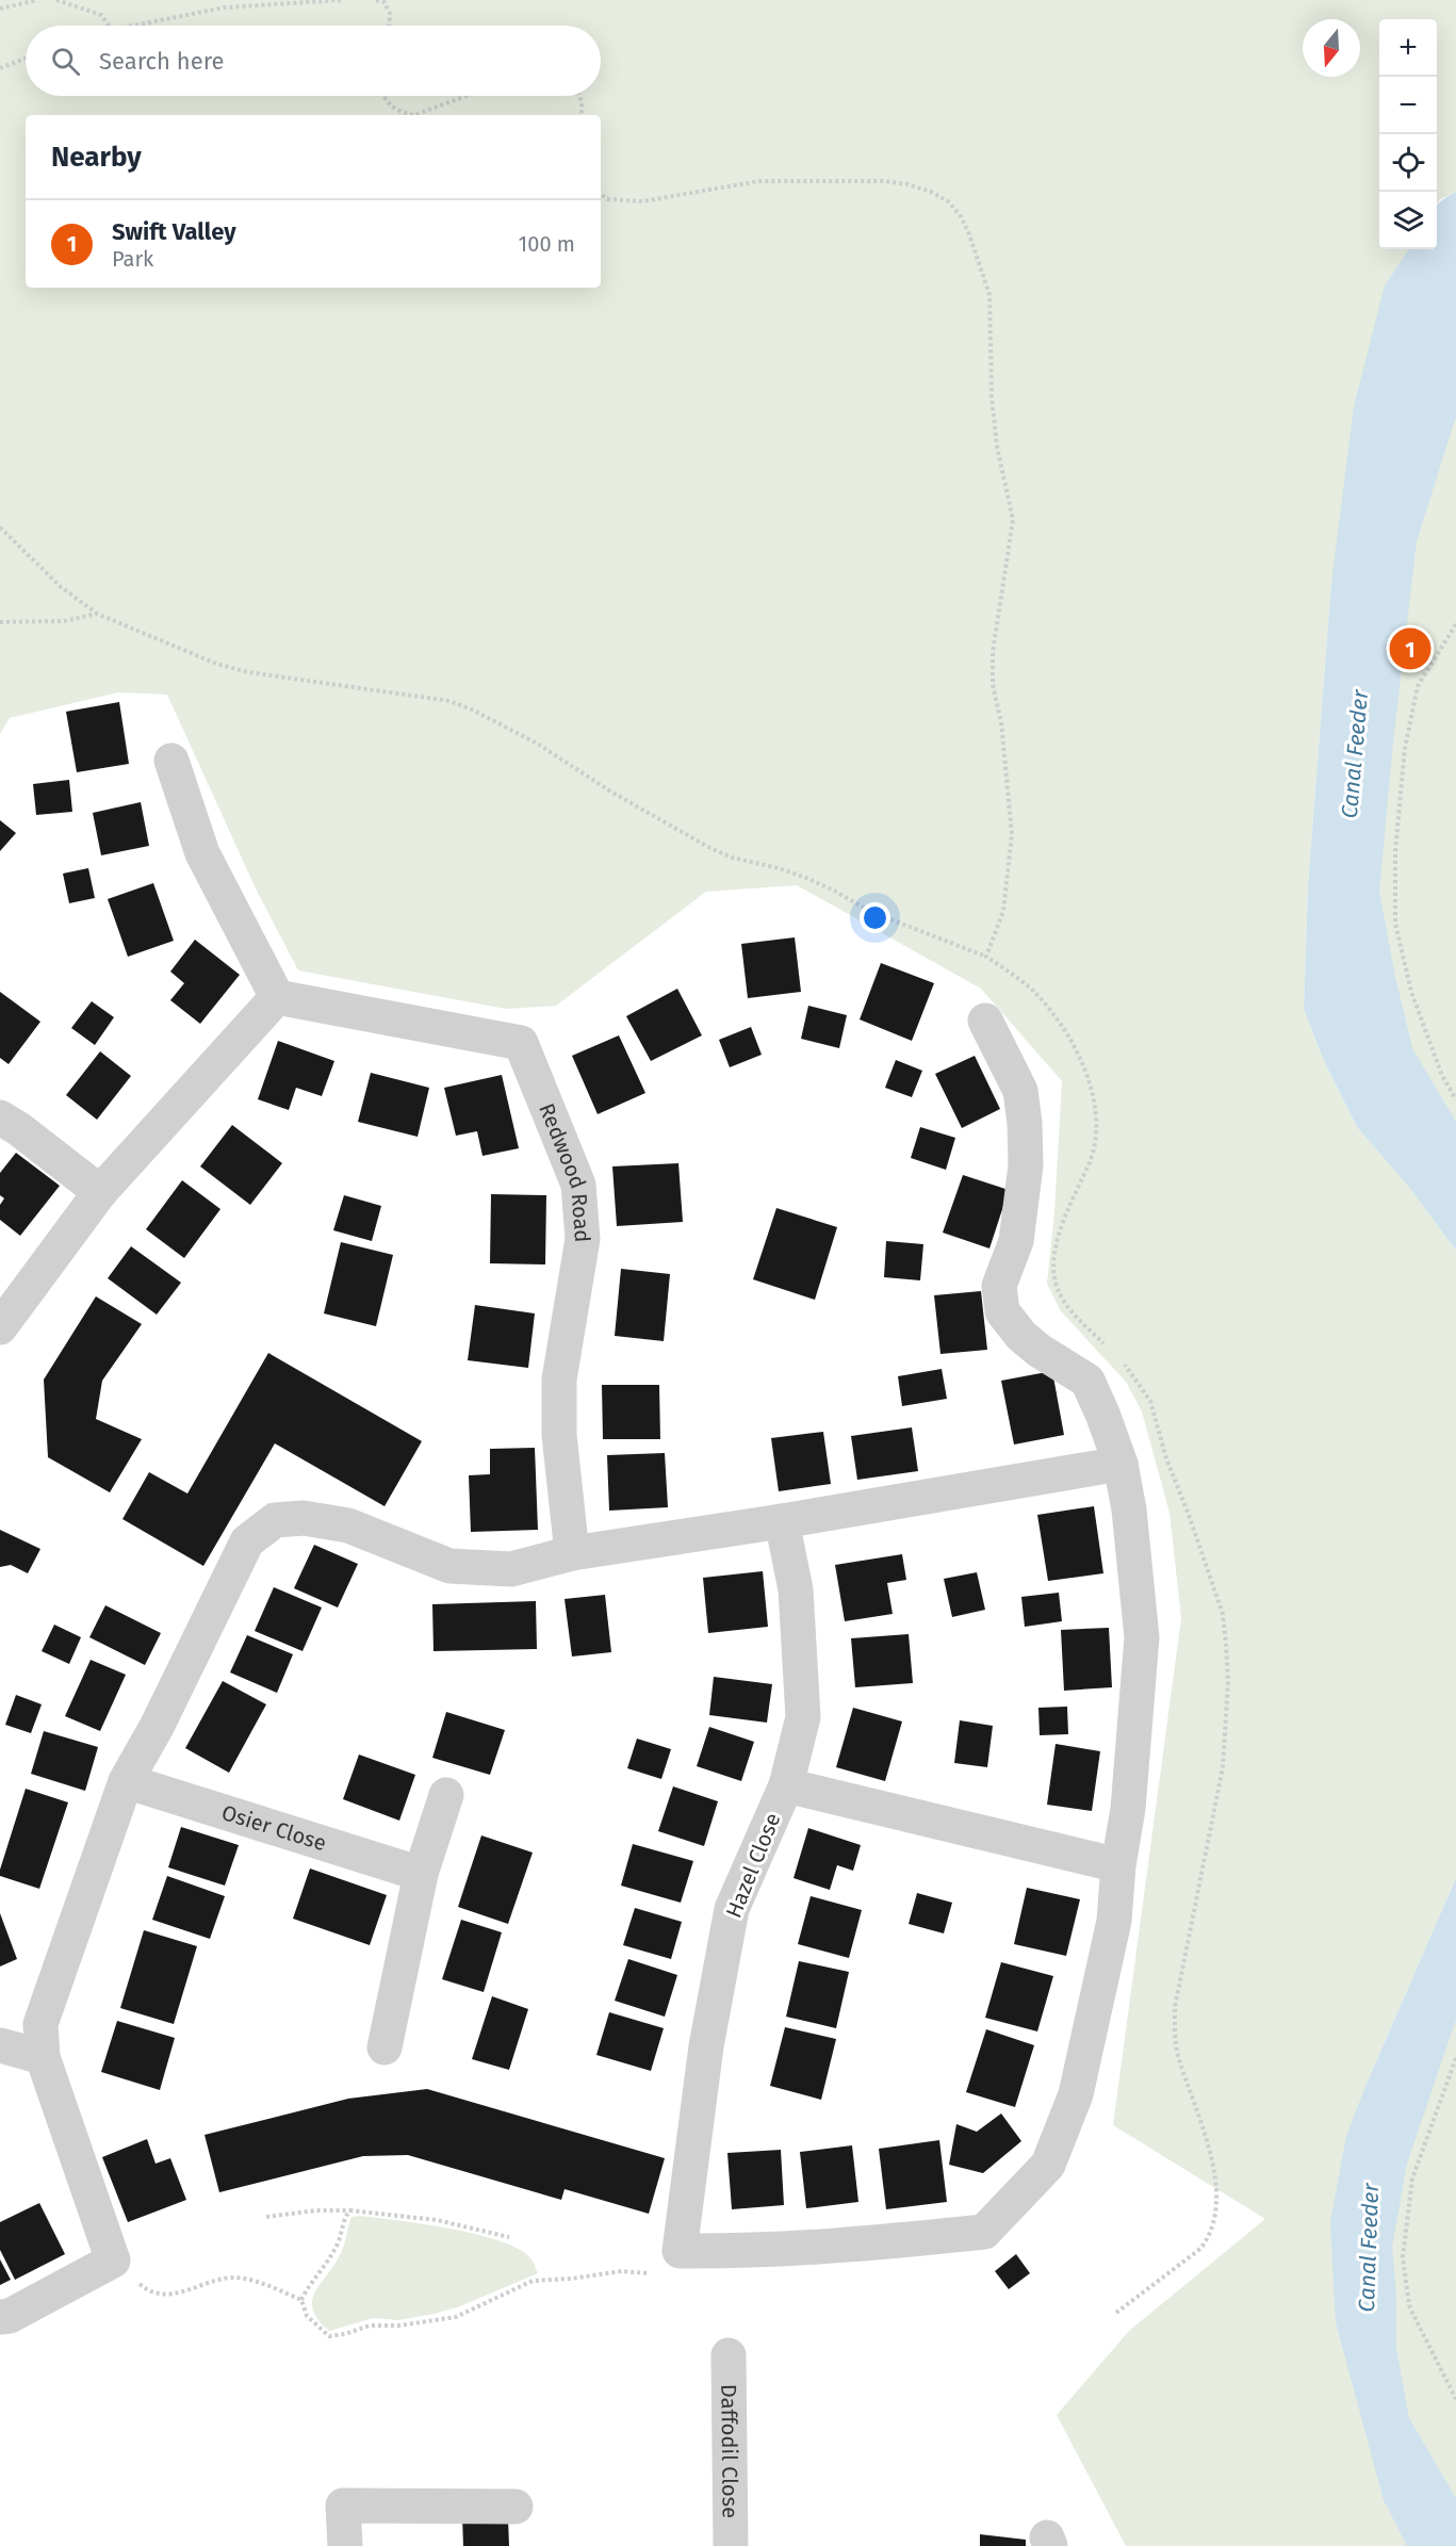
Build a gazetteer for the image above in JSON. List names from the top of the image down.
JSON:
{
  "streets": {
    "street": [
      "Redwood Road",
      "Osier Close",
      "Hazel Close",
      "Daffodil Close"
    ]
  },
  "water": ["Canal Feeder"],
  "north": "bottom",
  "page": {
    "map_buttons": ["+", "−"],
    "search": "Search here",
    "heading": "Nearby",
    "list": [
      {
        "mark": "1",
        "name": "Swift Valley",
        "note": "Park",
        "value": "100 m"
      }
    ],
    "pins": "1"
  }
}
